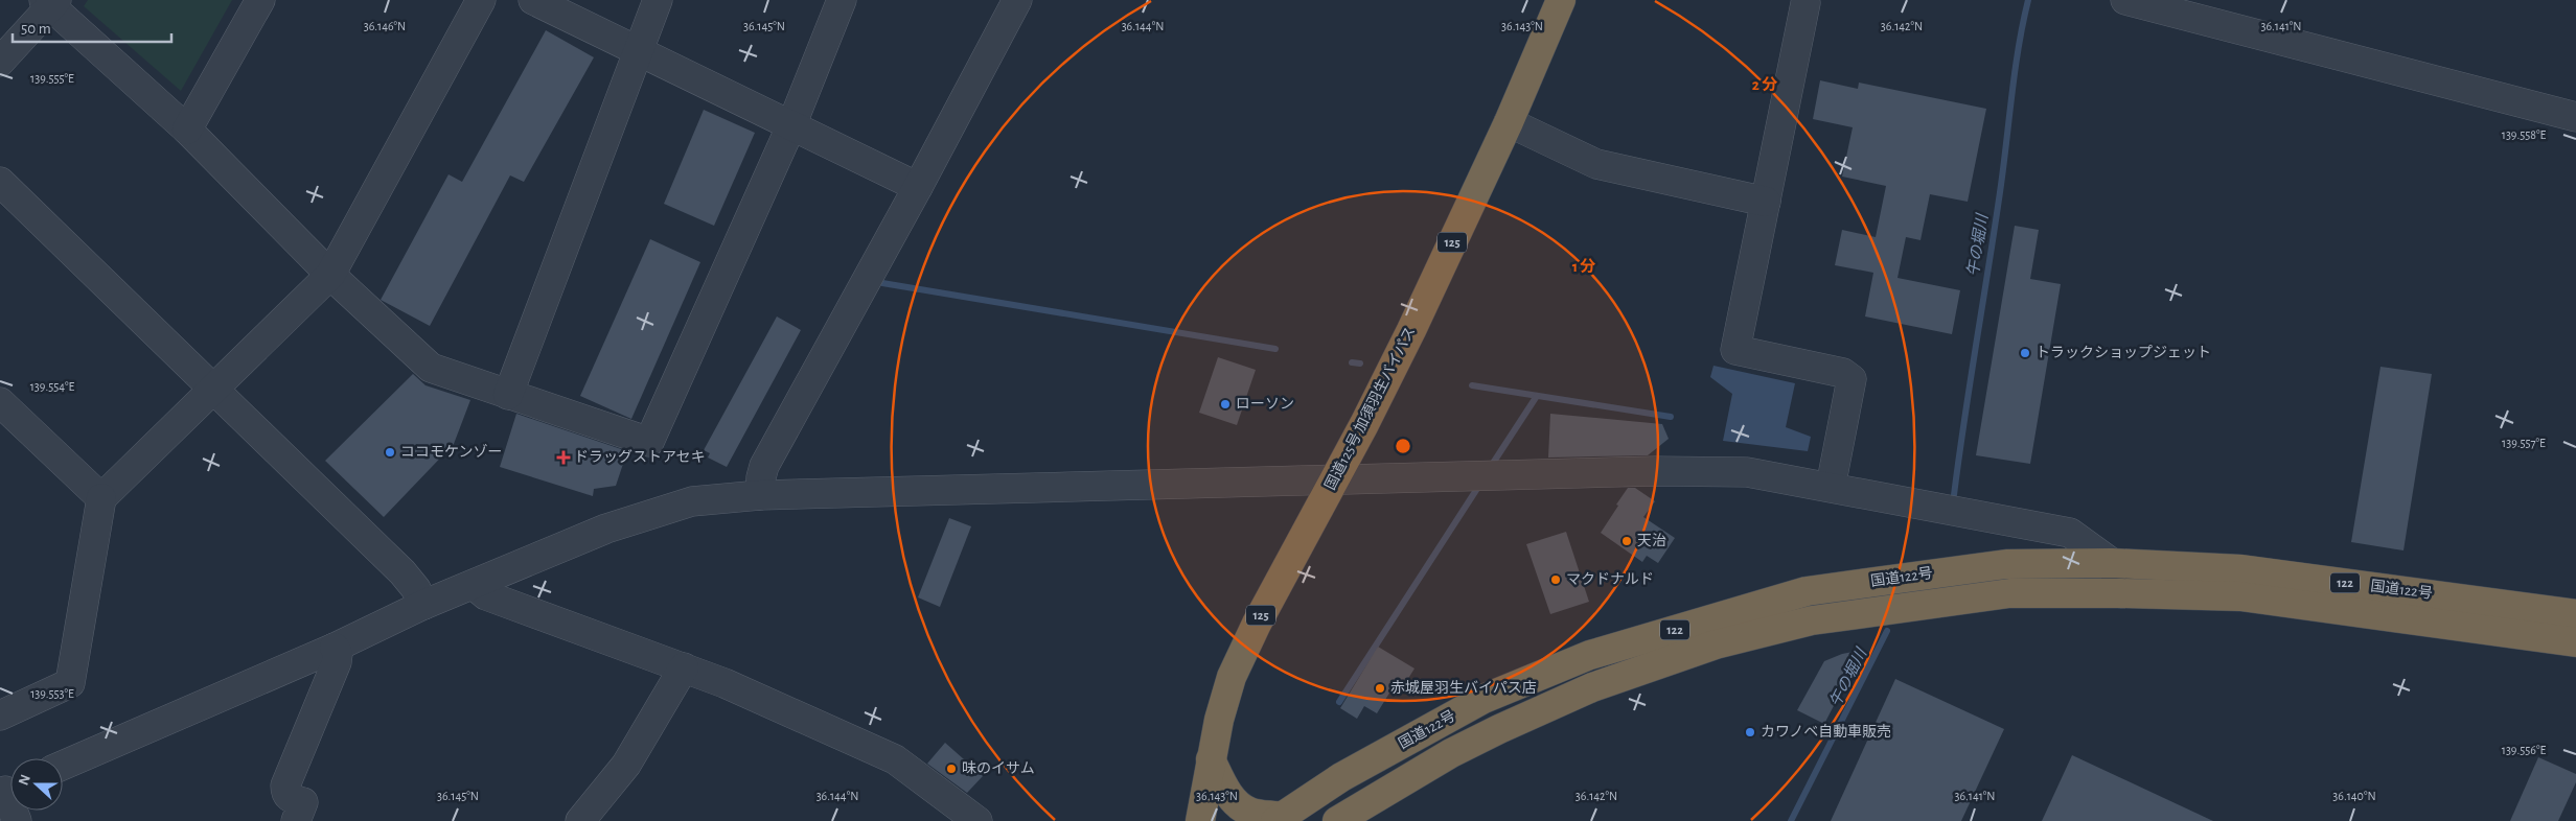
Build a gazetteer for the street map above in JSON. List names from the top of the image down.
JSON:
{
  "streets": {
    "highway": [
      "125",
      "国道125号 加須羽生バイパス",
      "国道122号",
      "122"
    ]
  },
  "water": ["午の堀川"],
  "places": {
    "other": [
      "トラックショップジェット",
      "ローソン",
      "ココモケンゾー",
      "天治",
      "マクドナルド",
      "赤城屋羽生バイパス店",
      "カワノベ自動車販売",
      "味のイサム"
    ],
    "health": ["ドラッグストアセキ"]
  },
  "scale_bar": "50 m",
  "north": "left",
  "coordinates": [
    "36.146°N",
    "36.145°N",
    "36.144°N",
    "36.143°N",
    "36.142°N",
    "36.141°N",
    "139.555°E",
    "139.558°E",
    "139.554°E",
    "139.557°E",
    "139.553°E",
    "139.556°E",
    "36.140°N"
  ],
  "rings": ["2 分", "1 分"]
}
